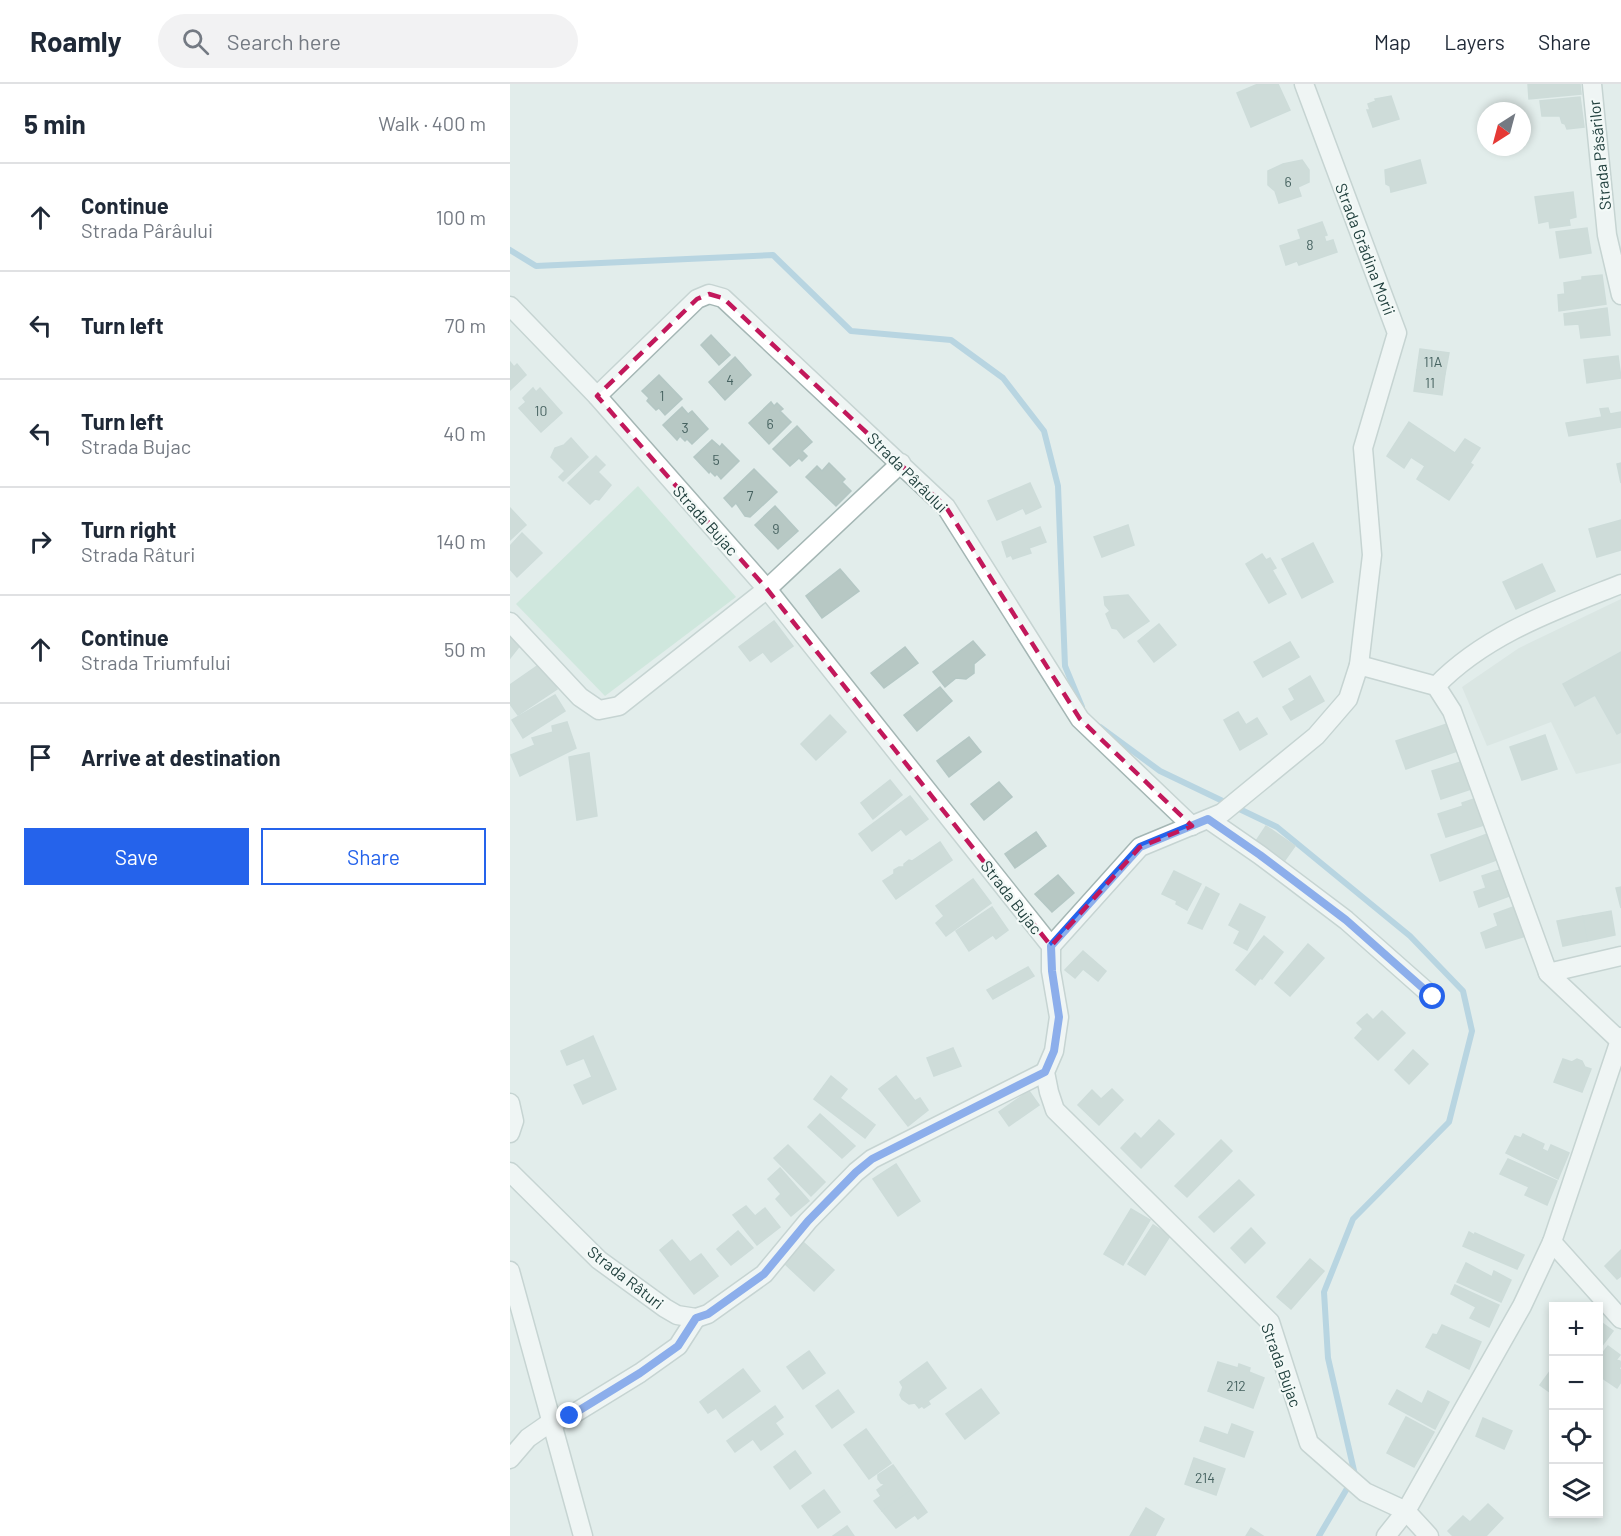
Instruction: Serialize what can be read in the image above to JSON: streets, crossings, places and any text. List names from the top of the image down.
{
  "streets": {
    "street": [
      "Strada Păsărilor",
      "Strada Grădina Morii",
      "Strada Pârâului",
      "Strada Bujac",
      "Strada Râturi"
    ]
  },
  "crossings": [
    ["Strada Grădina Morii", "Strada Pârâului"],
    ["Strada Grădina Morii", "Strada Bujac"],
    ["Strada Pârâului", "Strada Bujac"]
  ],
  "house_numbers": [
    "6",
    "8",
    "11A",
    "4",
    "11",
    "1",
    "10",
    "6",
    "3",
    "5",
    "7",
    "9",
    "212",
    "214"
  ],
  "north": "bottom left",
  "page": {
    "header": "Roamly",
    "search": "Search here",
    "nav": ["Map", "Layers", "Share"],
    "heading": ["5 min", "Walk · 400 m"],
    "list": [
      ["Continue", "Strada Pârâului", "100 m"],
      ["Turn left", "70 m"],
      ["Turn left", "Strada Bujac", "40 m"],
      ["Turn right", "Strada Râturi", "140 m"],
      ["Continue", "Strada Triumfului", "50 m"],
      "Arrive at destination"
    ],
    "buttons": ["Save", "Share"],
    "map_buttons": ["+", "−"]
  }
}
